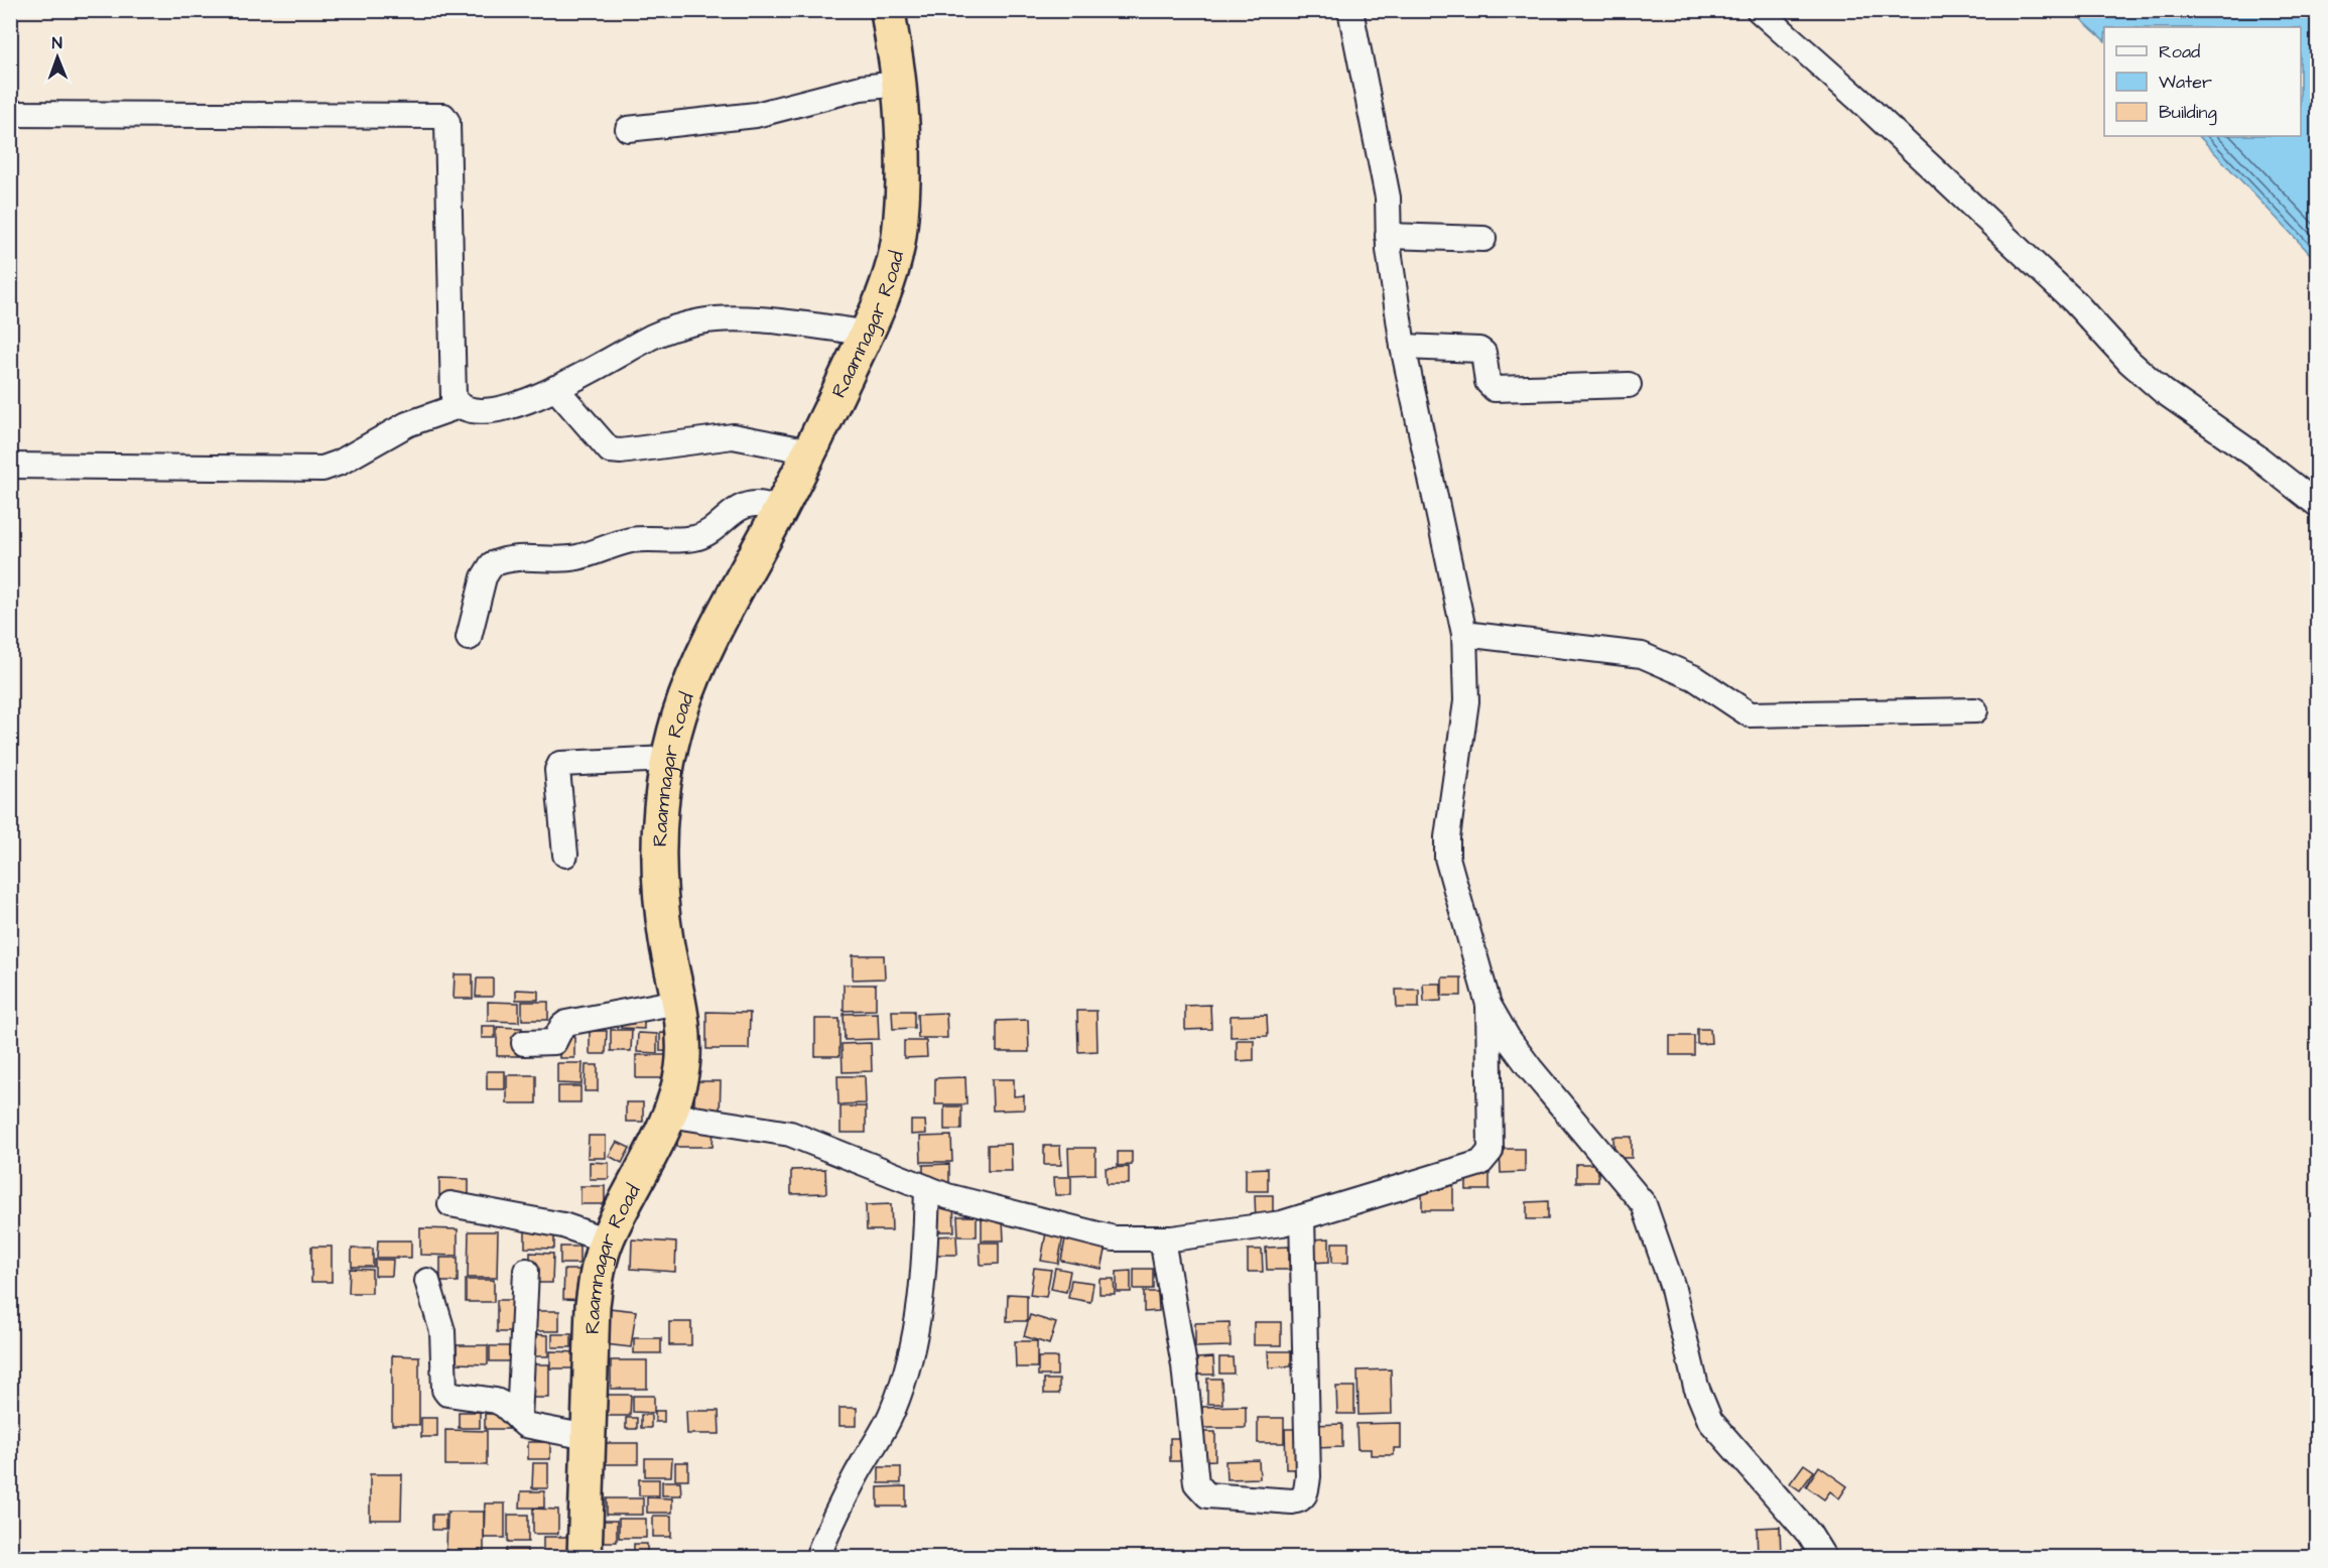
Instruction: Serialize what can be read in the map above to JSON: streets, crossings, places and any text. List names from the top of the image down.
{
  "streets": {
    "highway": ["Raamnagar Road"]
  },
  "legend": ["Road", "Water", "Building"],
  "north": "top"
}
